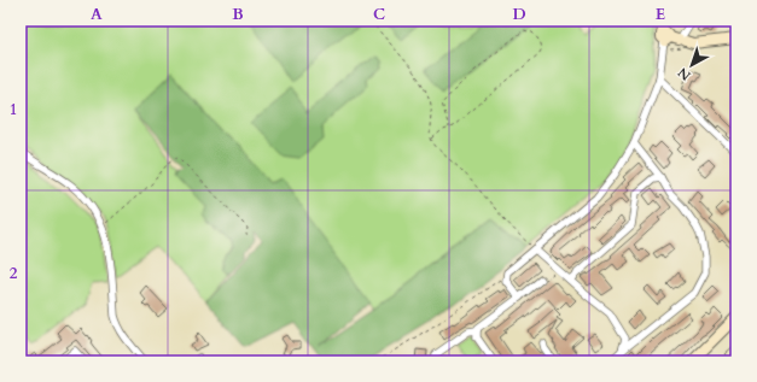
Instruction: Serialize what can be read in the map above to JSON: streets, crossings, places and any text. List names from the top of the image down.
{
  "north": "bottom left",
  "grid": {
    "columns": [
      "A",
      "B",
      "C",
      "D",
      "E"
    ],
    "rows": ["1", "2"]
  }
}
